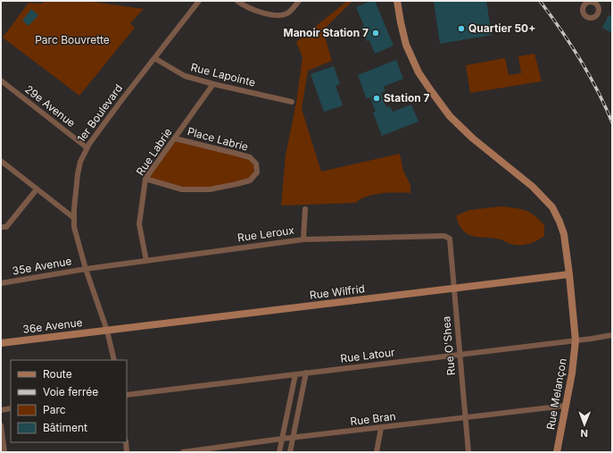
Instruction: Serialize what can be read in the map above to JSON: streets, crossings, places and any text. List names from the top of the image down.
{
  "streets": {
    "street": [
      "Rue Lapointe",
      "29e Avenue",
      "1er Boulevard",
      "Place Labrie",
      "Rue Labrie",
      "Rue Leroux",
      "35e Avenue",
      "Rue Wilfrid",
      "36e Avenue",
      "Rue O'Shea",
      "Rue Latour",
      "Rue Melançon",
      "Rue Bran"
    ]
  },
  "crossings": [
    ["Rue Lapointe", "1er Boulevard"],
    ["Rue Lapointe", "Rue Labrie"],
    ["29e Avenue", "1er Boulevard"],
    ["1er Boulevard", "Rue Leroux"],
    ["1er Boulevard", "35e Avenue"],
    ["1er Boulevard", "Rue Wilfrid"],
    ["1er Boulevard", "36e Avenue"],
    ["Place Labrie", "Rue Labrie"],
    ["Rue Labrie", "Rue Leroux"],
    ["Rue Leroux", "35e Avenue"],
    ["Rue Leroux", "Rue O'Shea"],
    ["Rue Wilfrid", "36e Avenue"],
    ["Rue Wilfrid", "Rue O'Shea"],
    ["Rue Wilfrid", "Rue Melançon"],
    ["Rue O'Shea", "Rue Latour"],
    ["Rue O'Shea", "Rue Bran"],
    ["Rue Latour", "Rue Melançon"],
    ["Rue Melançon", "Rue Bran"]
  ],
  "parks": ["Parc Bouvrette"],
  "places": ["Quartier 50+", "Manoir Station 7", "Station 7"],
  "legend": [
    "Route",
    "Voie ferrée",
    "Parc",
    "Bâtiment"
  ],
  "north": "bottom"
}
